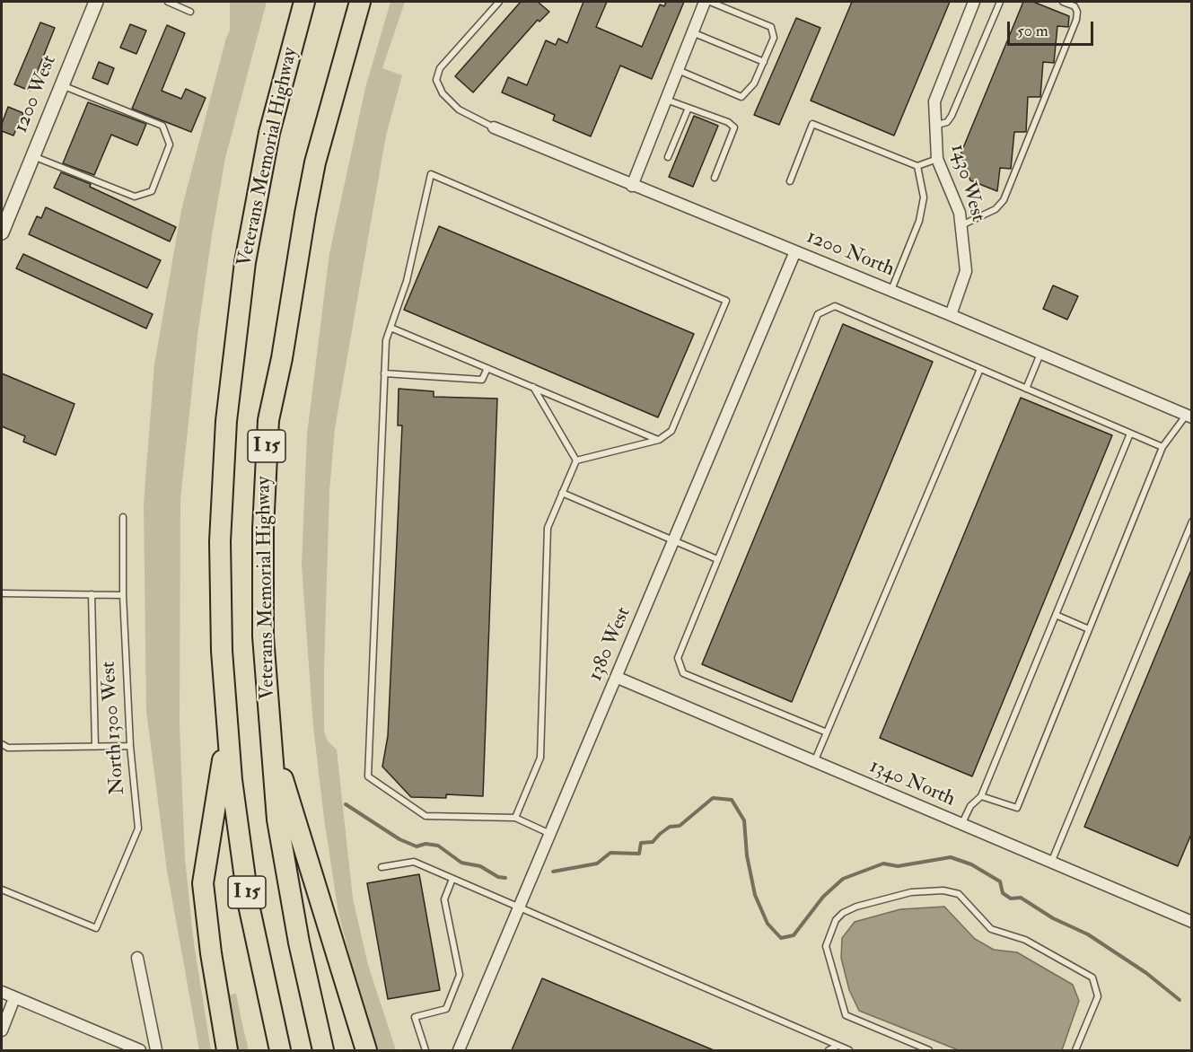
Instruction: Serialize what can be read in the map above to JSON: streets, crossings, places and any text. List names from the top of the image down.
{
  "streets": {
    "highway": ["Veterans Memorial Highway", "I 15"],
    "street": [
      "1200 West",
      "1430 West",
      "1200 North",
      "1380 West",
      "1340 North"
    ],
    "lane": ["North 1300 West"]
  },
  "crossings": [
    ["1430 West", "1200 North"],
    ["1200 North", "1380 West"],
    ["1380 West", "1340 North"]
  ],
  "scale_bar": "50 m"
}
